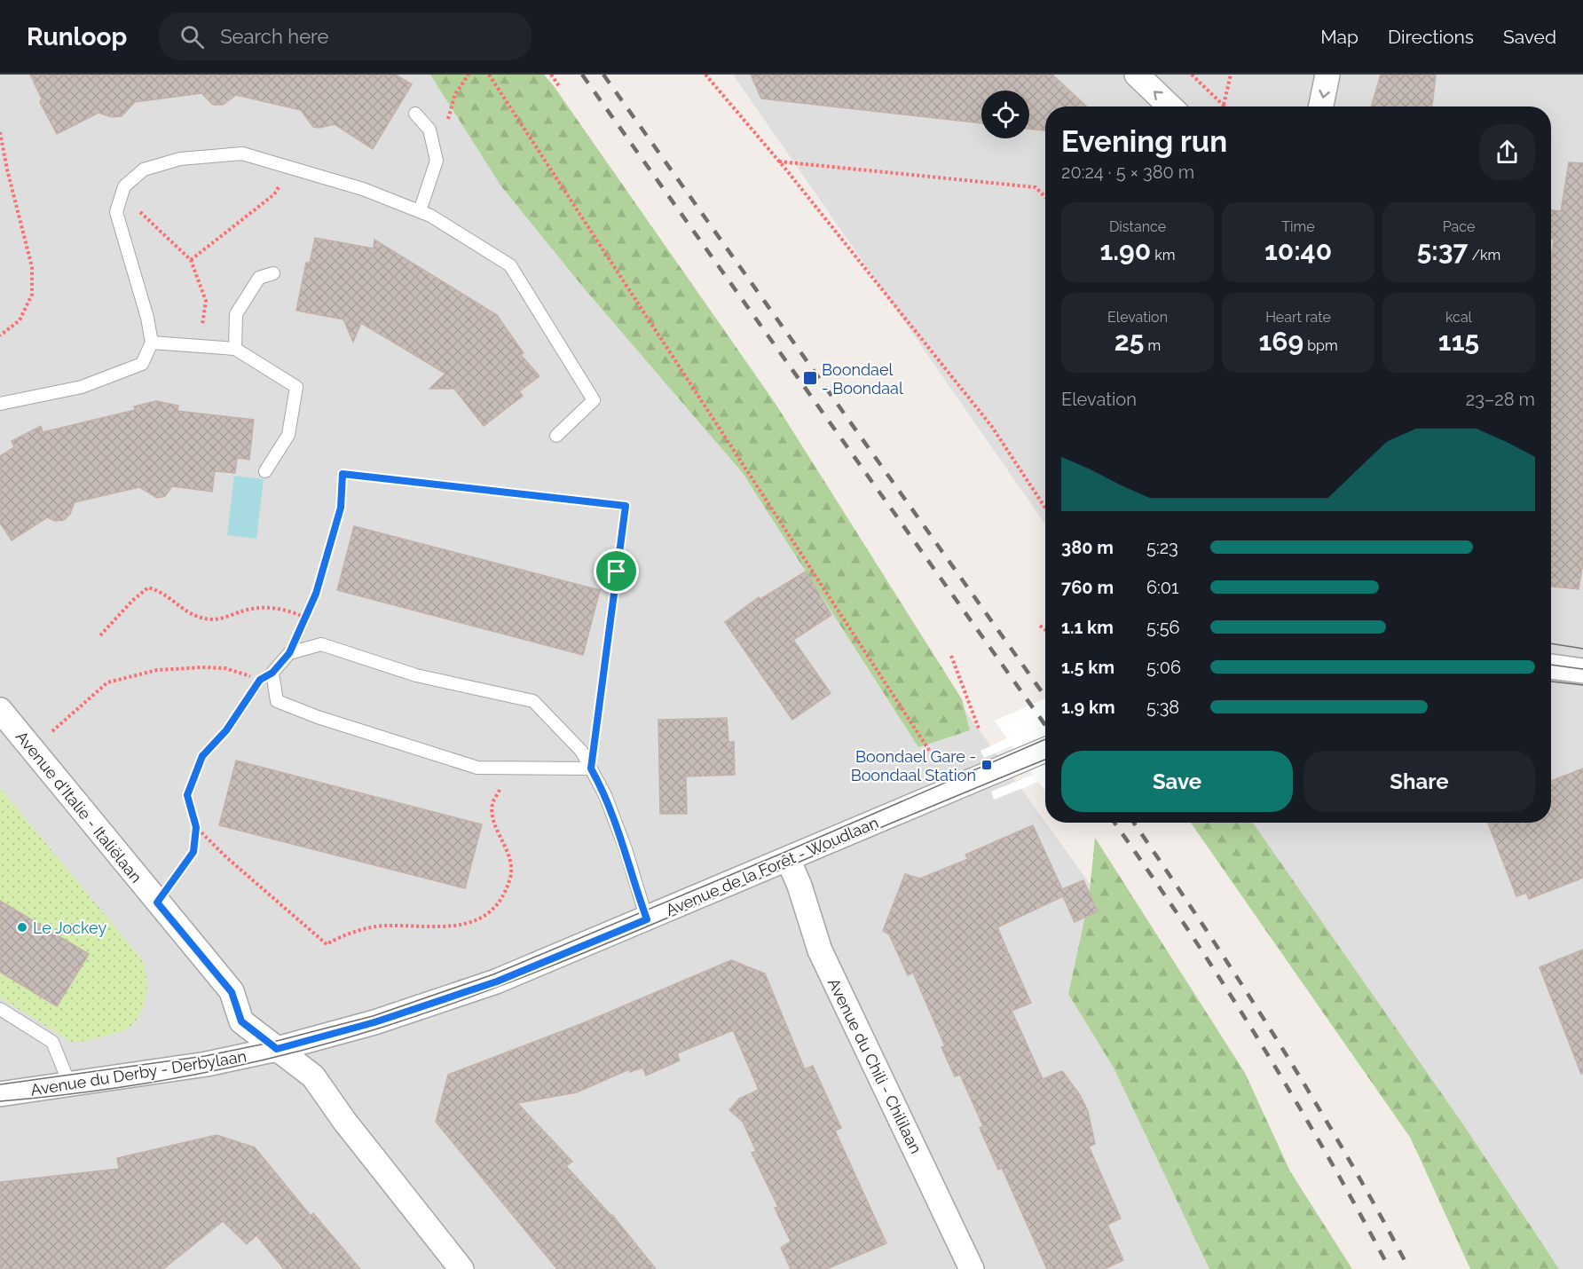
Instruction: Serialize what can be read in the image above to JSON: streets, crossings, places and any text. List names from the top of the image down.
{
  "streets": {
    "street": [
      "Avenue d'Italie - Italiëlaan",
      "Avenue de la Forêt - Woudlaan",
      "Avenue du Chili - Chililaan",
      "Avenue du Derby - Derbylaan"
    ]
  },
  "crossings": [
    ["Avenue d'Italie - Italiëlaan", "Avenue de la Forêt - Woudlaan"],
    ["Avenue d'Italie - Italiëlaan", "Avenue du Derby - Derbylaan"],
    ["Avenue de la Forêt - Woudlaan", "Avenue du Chili - Chililaan"],
    ["Avenue de la Forêt - Woudlaan", "Avenue du Derby - Derbylaan"]
  ],
  "places": {
    "transit": ["Boondael - Boondaal", "Boondael Gare - Boondaal Station"],
    "other": ["Le Jockey"]
  },
  "page": {
    "header": "Runloop",
    "search": "Search here",
    "nav": ["Map", "Directions", "Saved"],
    "heading": ["Evening run", "20:24 · 5 × 380 m"],
    "stats": [
      ["Distance", "1.90 km"],
      ["Time", "10:40"],
      ["Pace", "5:37 /km"],
      ["Elevation", "25 m"],
      ["Heart rate", "169 bpm"],
      ["kcal", "115"]
    ],
    "chart": ["Elevation", "23–28 m"],
    "list": [
      {
        "name": "380 m",
        "note": "5:23"
      },
      {
        "name": "760 m",
        "note": "6:01"
      },
      {
        "name": "1.1 km",
        "note": "5:56"
      },
      {
        "name": "1.5 km",
        "note": "5:06"
      },
      {
        "name": "1.9 km",
        "note": "5:38"
      }
    ],
    "buttons": ["Save", "Share"]
  }
}
